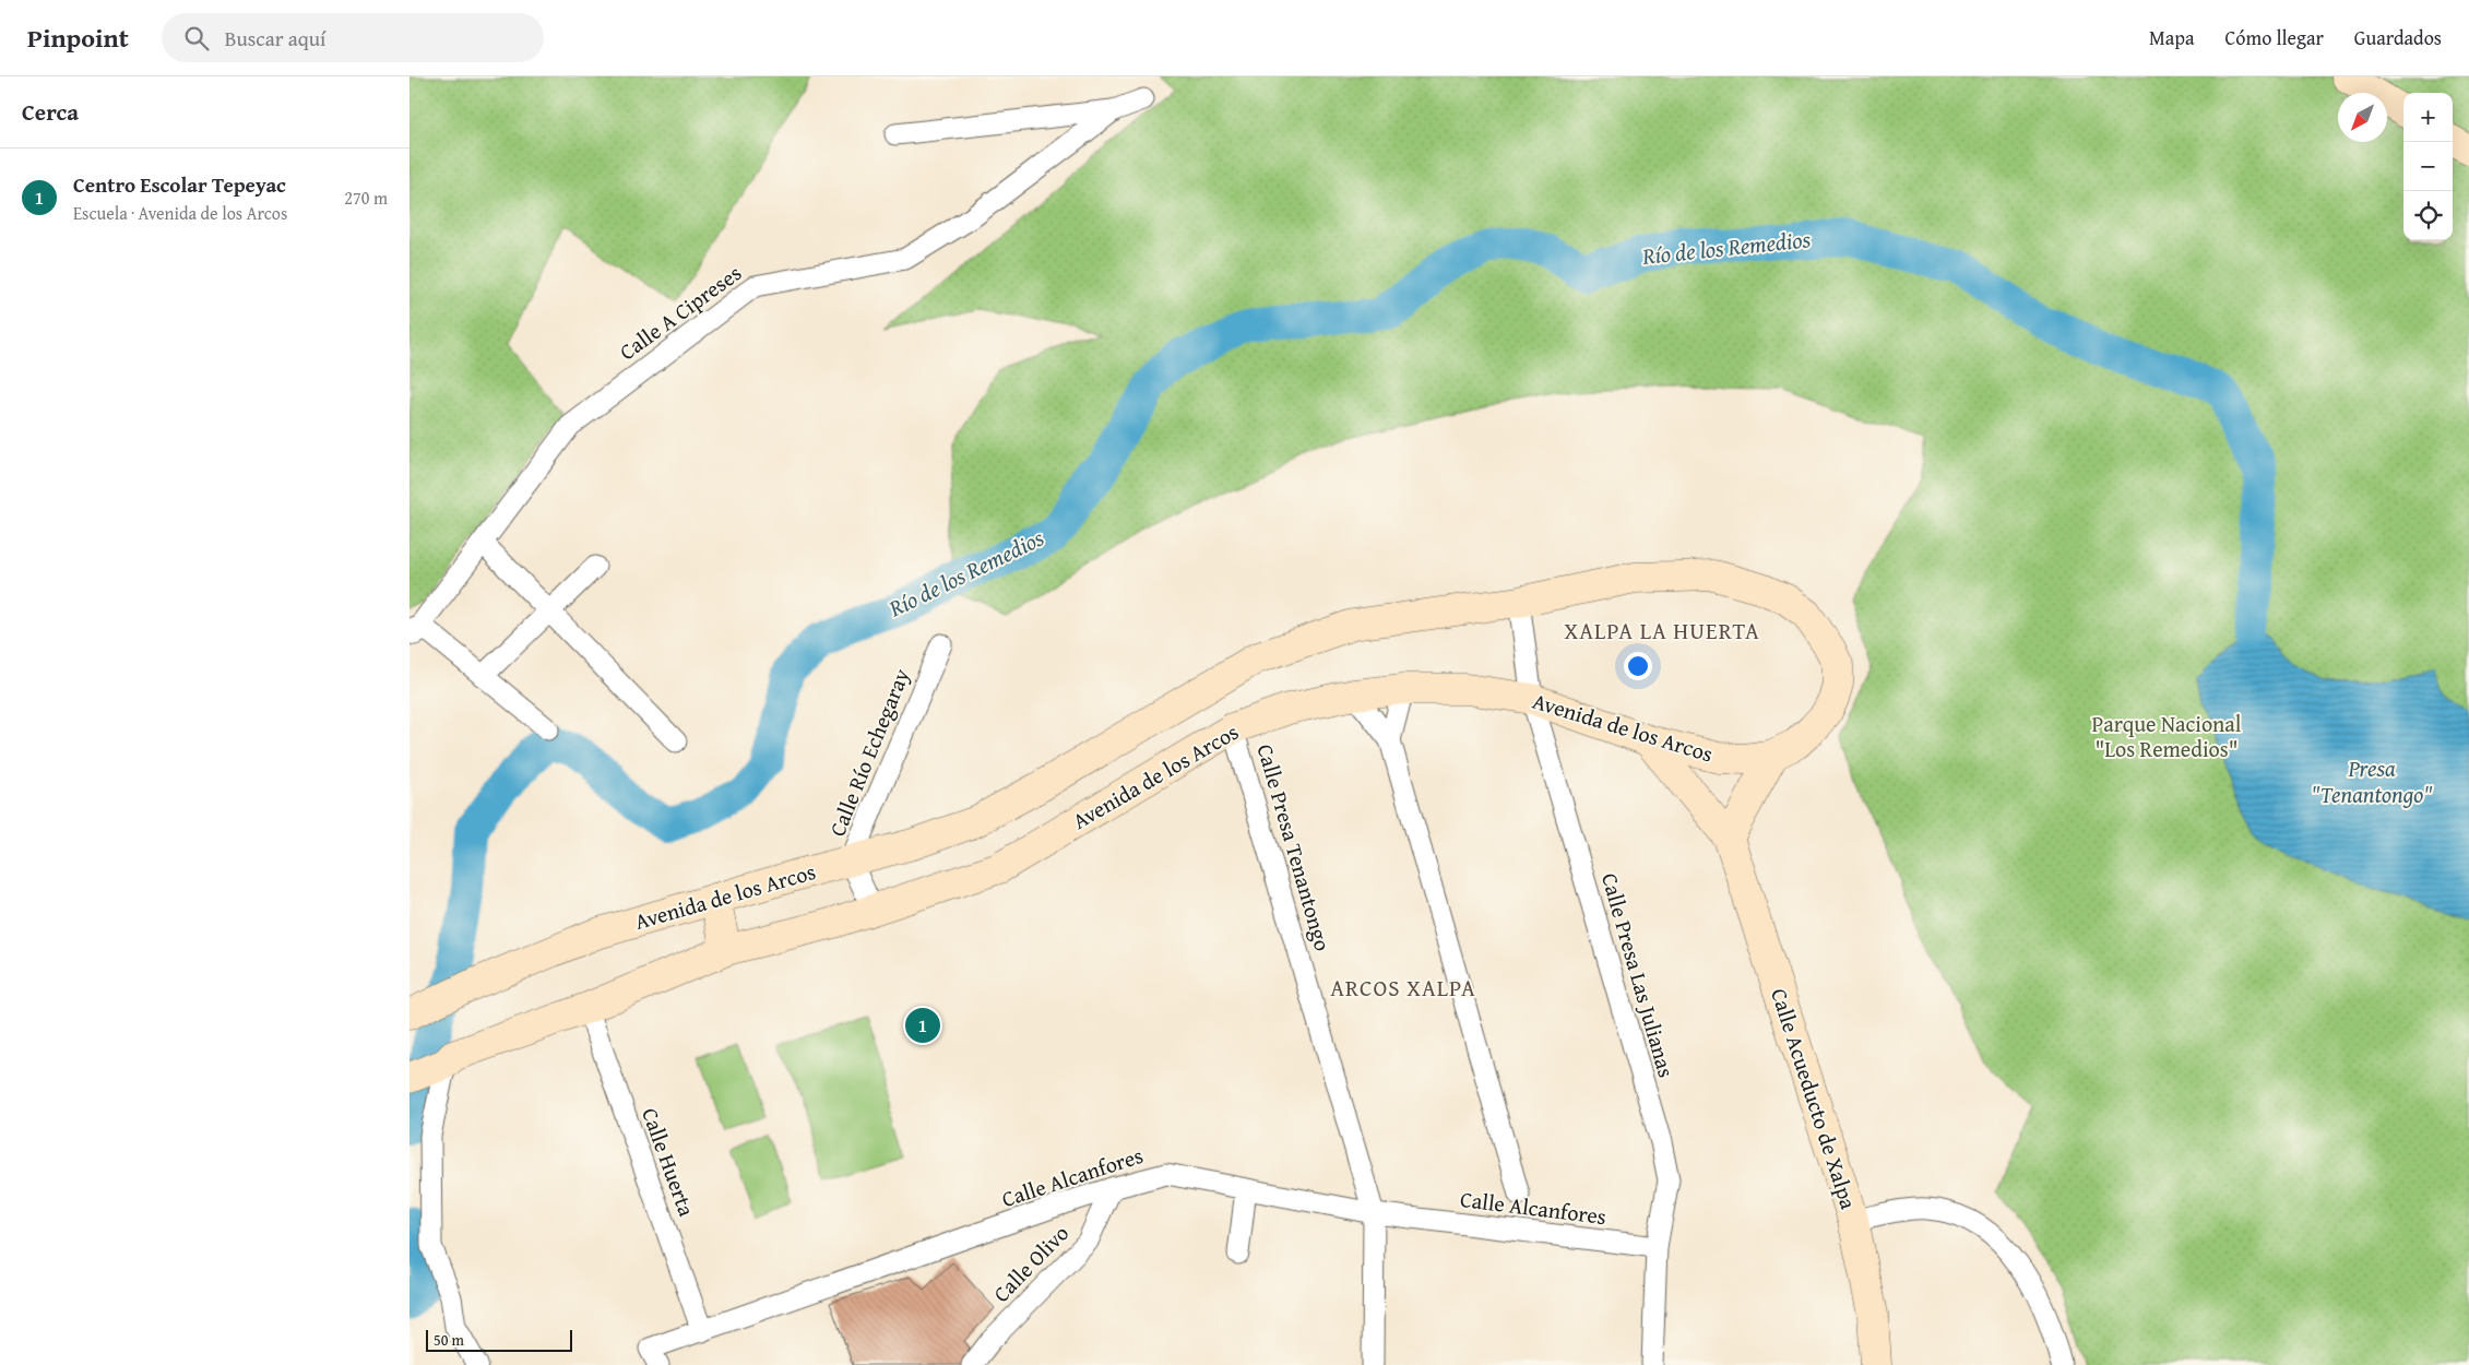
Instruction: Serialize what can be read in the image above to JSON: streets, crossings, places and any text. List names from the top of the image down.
{
  "streets": {
    "main road": ["Avenida de los Arcos", "Calle Acueducto de Xalpa"],
    "street": [
      "Calle A Cipreses",
      "Calle Río Echegaray",
      "Calle Presa Tenantongo",
      "Calle Presa Las Julianas",
      "Calle Huerta",
      "Calle Alcanfores",
      "Calle Olivo"
    ]
  },
  "crossings": [
    ["Avenida de los Arcos", "Calle Río Echegaray"],
    ["Avenida de los Arcos", "Calle Presa Tenantongo"],
    ["Avenida de los Arcos", "Calle Presa Las Julianas"],
    ["Avenida de los Arcos", "Calle Acueducto de Xalpa"],
    ["Avenida de los Arcos", "Calle Huerta"],
    ["Calle Presa Tenantongo", "Calle Alcanfores"],
    ["Calle Presa Las Julianas", "Calle Alcanfores"],
    ["Calle Huerta", "Calle Alcanfores"],
    ["Calle Alcanfores", "Calle Olivo"]
  ],
  "districts": ["XALPA LA HUERTA", "ARCOS XALPA"],
  "water": ["Río de los Remedios", "Presa \"Tenantongo\""],
  "parks": ["Parque Nacional \"Los Remedios\""],
  "scale_bar": "50 m",
  "north": "bottom left",
  "page": {
    "header": "Pinpoint",
    "search": "Buscar aquí",
    "nav": ["Mapa", "Cómo llegar", "Guardados"],
    "heading": "Cerca",
    "map_buttons": ["+", "−"],
    "list": [
      {
        "mark": "1",
        "name": "Centro Escolar Tepeyac",
        "note": "Escuela · Avenida de los Arcos",
        "value": "270 m"
      }
    ],
    "pins": "1",
    "scale": "50 m"
  }
}
